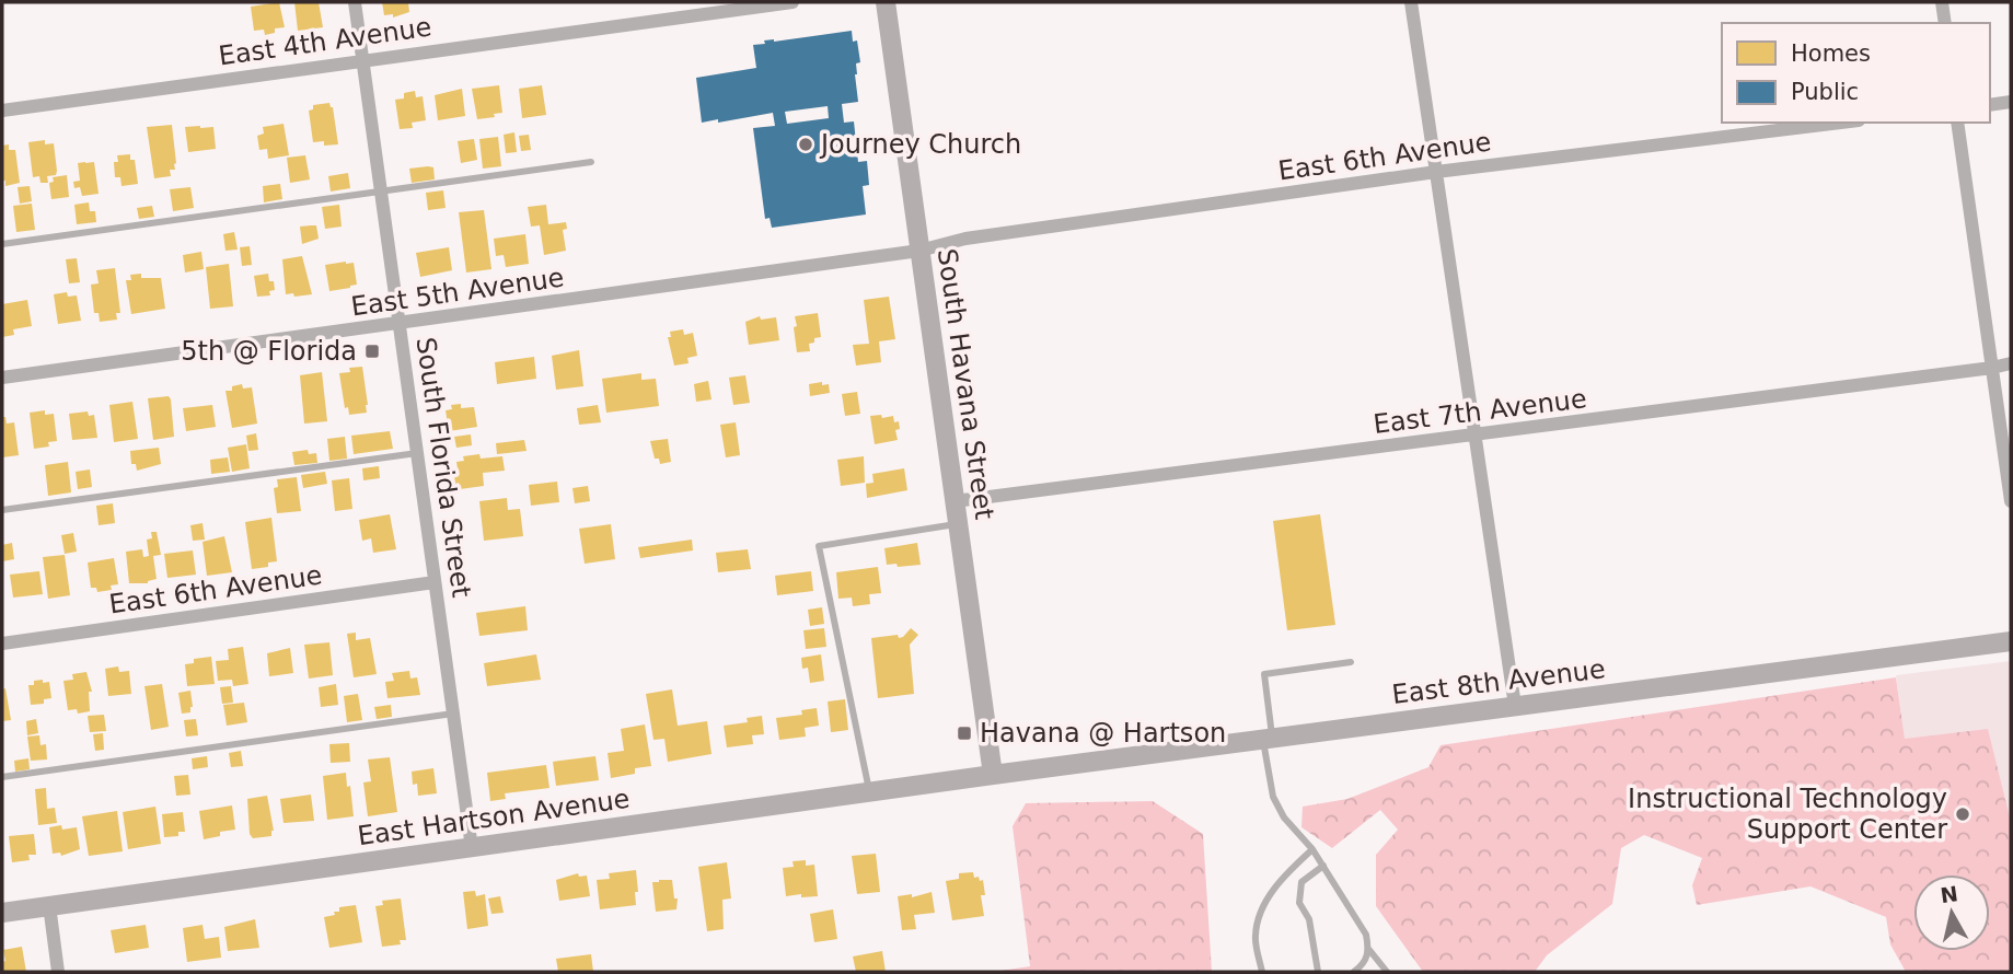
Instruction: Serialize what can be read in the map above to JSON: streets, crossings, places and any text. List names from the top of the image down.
{
  "streets": {
    "street": [
      "East 4th Avenue",
      "East 6th Avenue",
      "East 5th Avenue",
      "South Havana Street",
      "East 7th Avenue",
      "South Florida Street",
      "East 8th Avenue",
      "East Hartson Avenue"
    ]
  },
  "crossings": [
    ["East 4th Avenue", "South Florida Street"],
    ["East 6th Avenue", "East 5th Avenue"],
    ["East 6th Avenue", "South Havana Street"],
    ["East 6th Avenue", "South Florida Street"],
    ["East 5th Avenue", "South Havana Street"],
    ["East 5th Avenue", "South Florida Street"],
    ["South Havana Street", "East 7th Avenue"],
    ["South Havana Street", "East 8th Avenue"],
    ["South Havana Street", "East Hartson Avenue"],
    ["South Florida Street", "East Hartson Avenue"],
    ["East 8th Avenue", "East Hartson Avenue"]
  ],
  "places": {
    "other": ["Journey Church", "Instructional Technology Support Center"],
    "transit": ["5th @ Florida", "Havana @ Hartson"]
  },
  "legend": ["Homes", "Public"],
  "north": "top"
}
